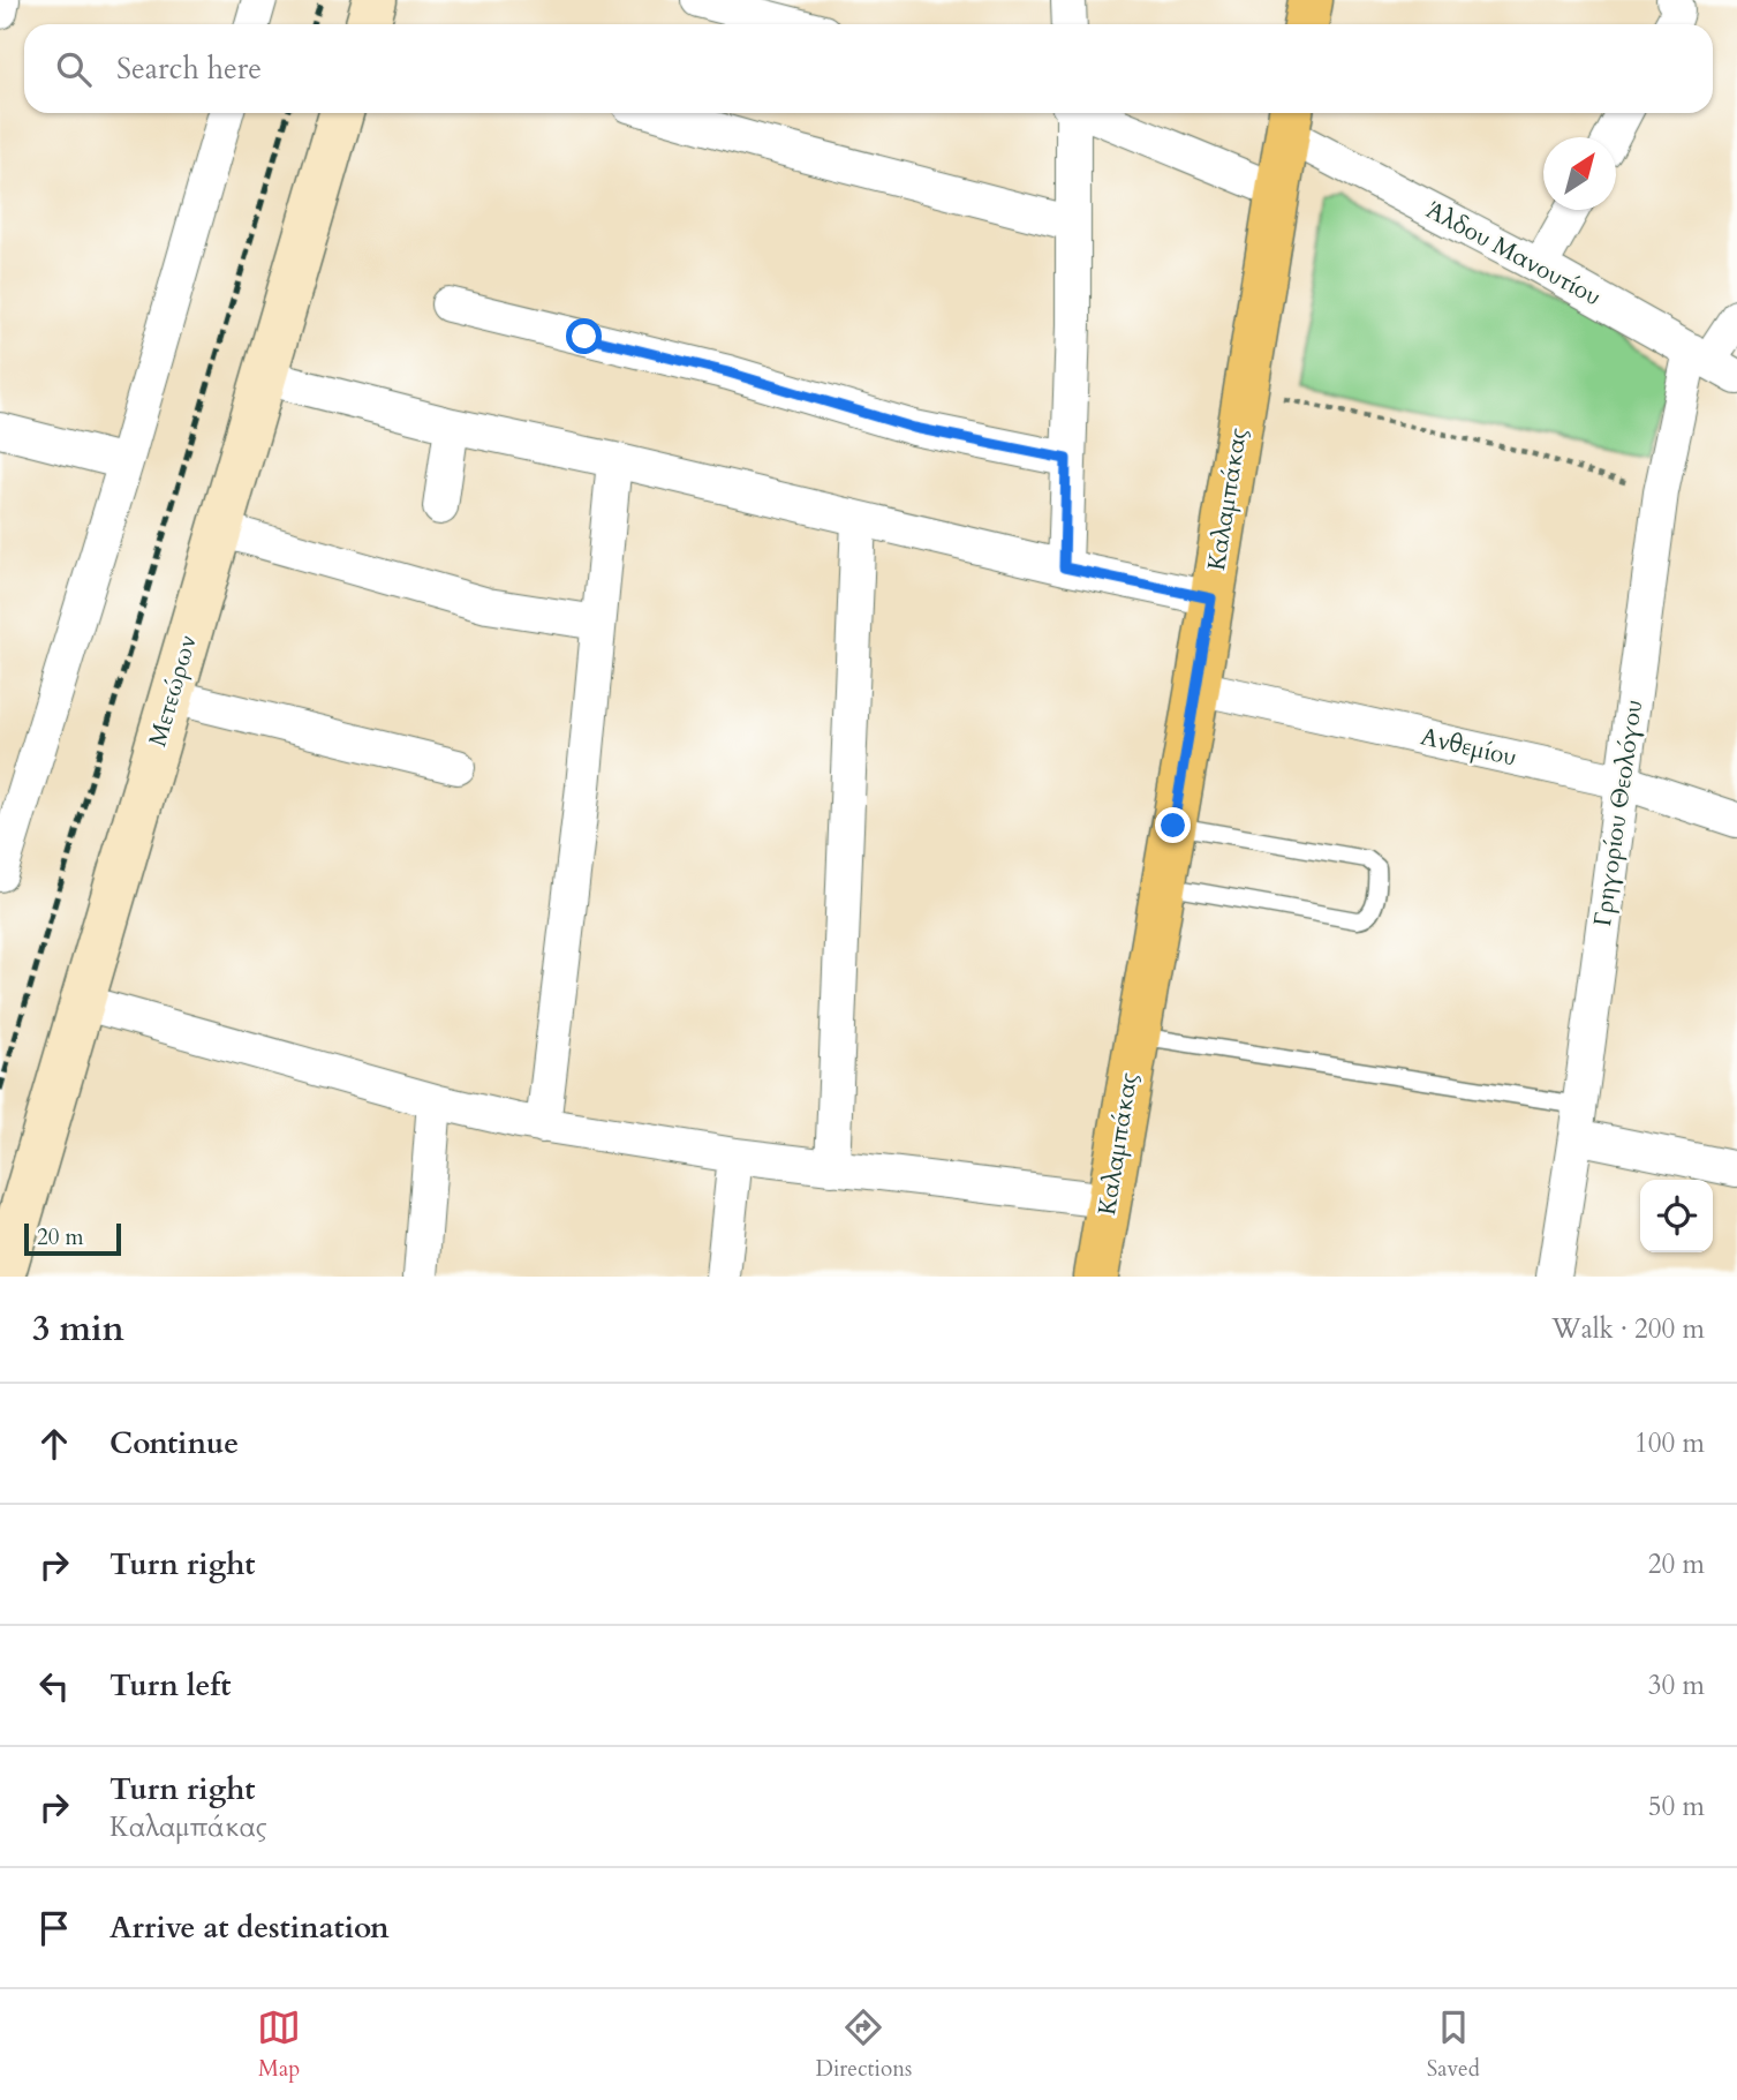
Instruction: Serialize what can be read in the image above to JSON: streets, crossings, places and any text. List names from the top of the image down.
{
  "streets": {
    "main road": ["Καλαμπάκας"],
    "street": [
      "Άλδου Μανουτίου",
      "Μετεώρων",
      "Ανθεμίου",
      "Γρηγορίου Θεολόγου"
    ]
  },
  "crossings": [
    ["Άλδου Μανουτίου", "Καλαμπάκας"],
    ["Άλδου Μανουτίου", "Γρηγορίου Θεολόγου"],
    ["Καλαμπάκας", "Ανθεμίου"],
    ["Ανθεμίου", "Γρηγορίου Θεολόγου"]
  ],
  "scale_bar": "20 m",
  "north": "top right",
  "page": {
    "search": "Search here",
    "scale": "20 m",
    "heading": ["3 min", "Walk · 200 m"],
    "list": [
      ["Continue", "100 m"],
      ["Turn right", "20 m"],
      ["Turn left", "30 m"],
      ["Turn right", "Καλαμπάκας", "50 m"],
      "Arrive at destination"
    ],
    "nav": ["Map", "Directions", "Saved"]
  }
}
